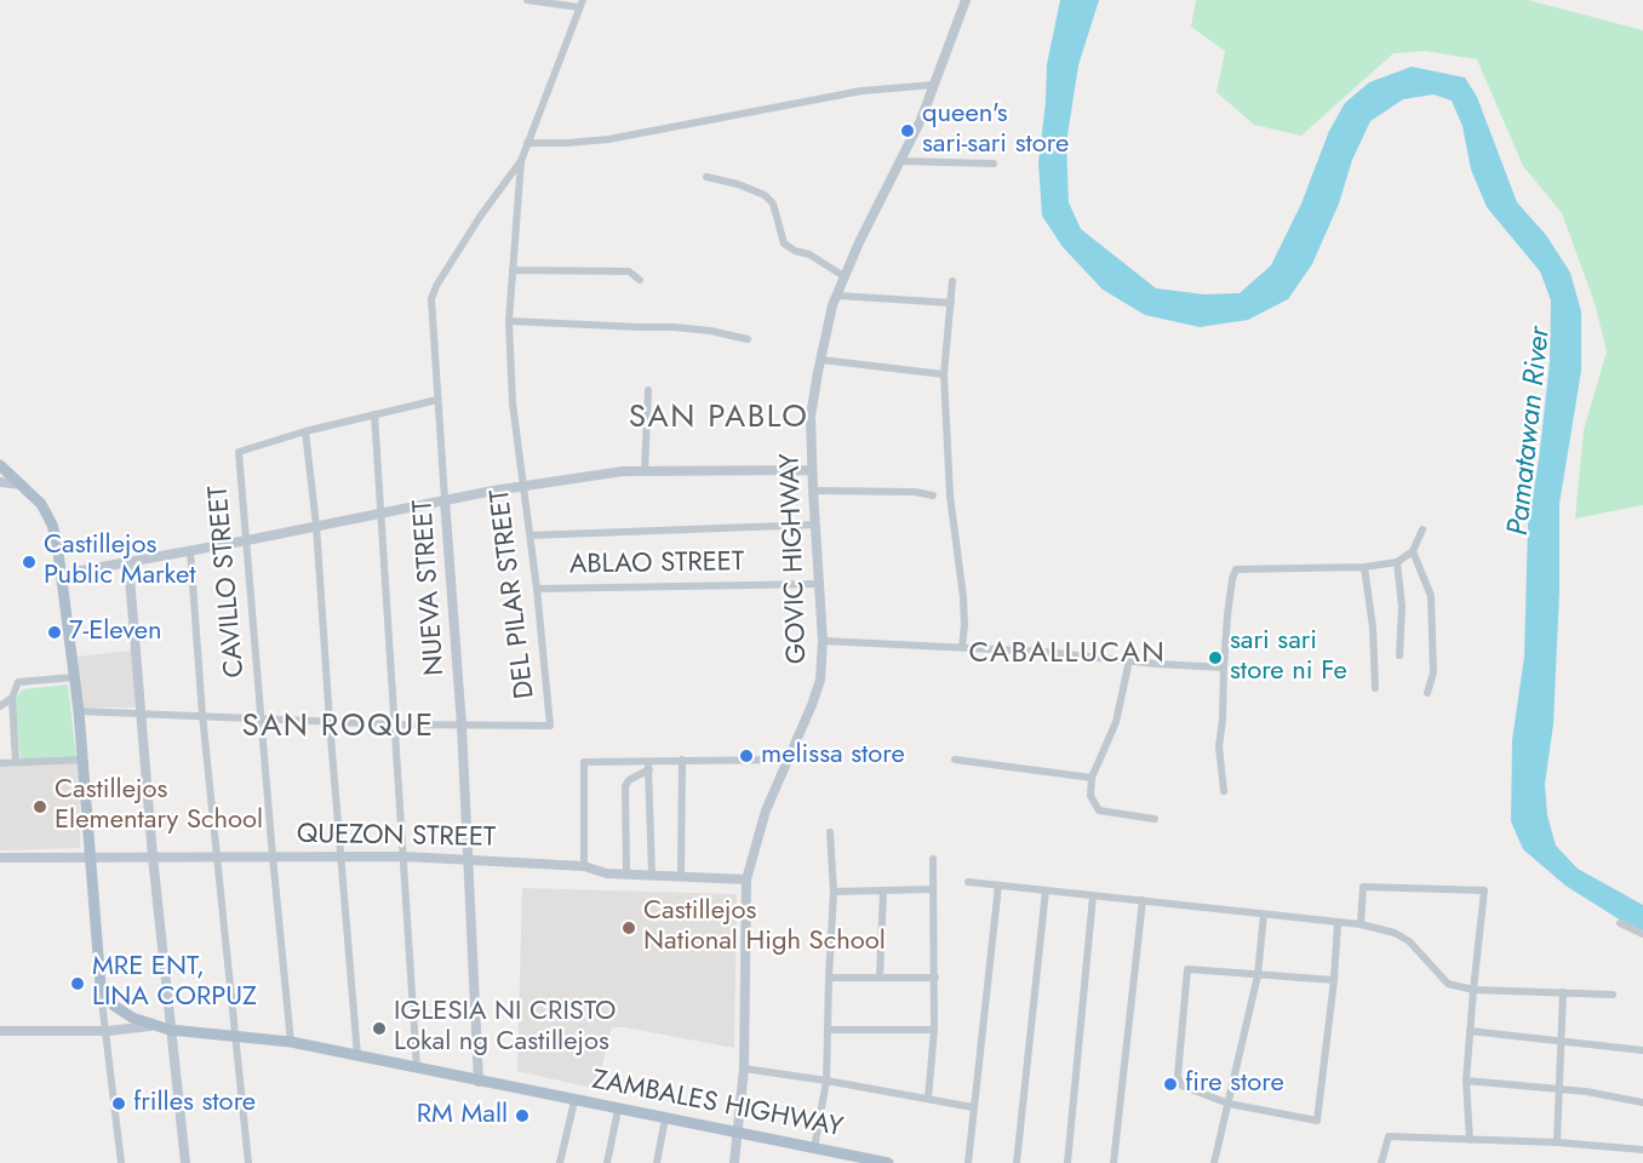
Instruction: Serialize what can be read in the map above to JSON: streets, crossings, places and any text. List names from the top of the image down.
{
  "streets": {
    "main road": ["ZAMBALES HIGHWAY"],
    "street": [
      "GOVIC HIGHWAY",
      "ABLAO STREET",
      "CAVILLO STREET",
      "NUEVA STREET",
      "DEL PILAR STREET",
      "QUEZON STREET"
    ]
  },
  "crossings": [
    ["GOVIC HIGHWAY", "ABLAO STREET"],
    ["GOVIC HIGHWAY", "QUEZON STREET"],
    ["GOVIC HIGHWAY", "ZAMBALES HIGHWAY"],
    ["ABLAO STREET", "DEL PILAR STREET"],
    ["CAVILLO STREET", "NUEVA STREET"],
    ["CAVILLO STREET", "DEL PILAR STREET"],
    ["CAVILLO STREET", "QUEZON STREET"],
    ["CAVILLO STREET", "ZAMBALES HIGHWAY"],
    ["NUEVA STREET", "DEL PILAR STREET"],
    ["NUEVA STREET", "QUEZON STREET"],
    ["NUEVA STREET", "ZAMBALES HIGHWAY"]
  ],
  "districts": ["SAN PABLO", "CABALLUCAN", "SAN ROQUE"],
  "water": ["Pamatawan River"],
  "places": [
    "queen's sari-sari store",
    "Castillejos Public Market",
    "7-Eleven",
    "sari sari store ni Fe",
    "melissa store",
    "Castillejos Elementary School",
    "Castillejos National High School",
    "MRE ENT, LINA CORPUZ",
    "IGLESIA NI CRISTO Lokal ng Castillejos",
    "fire store",
    "frilles store",
    "RM Mall"
  ]
}
